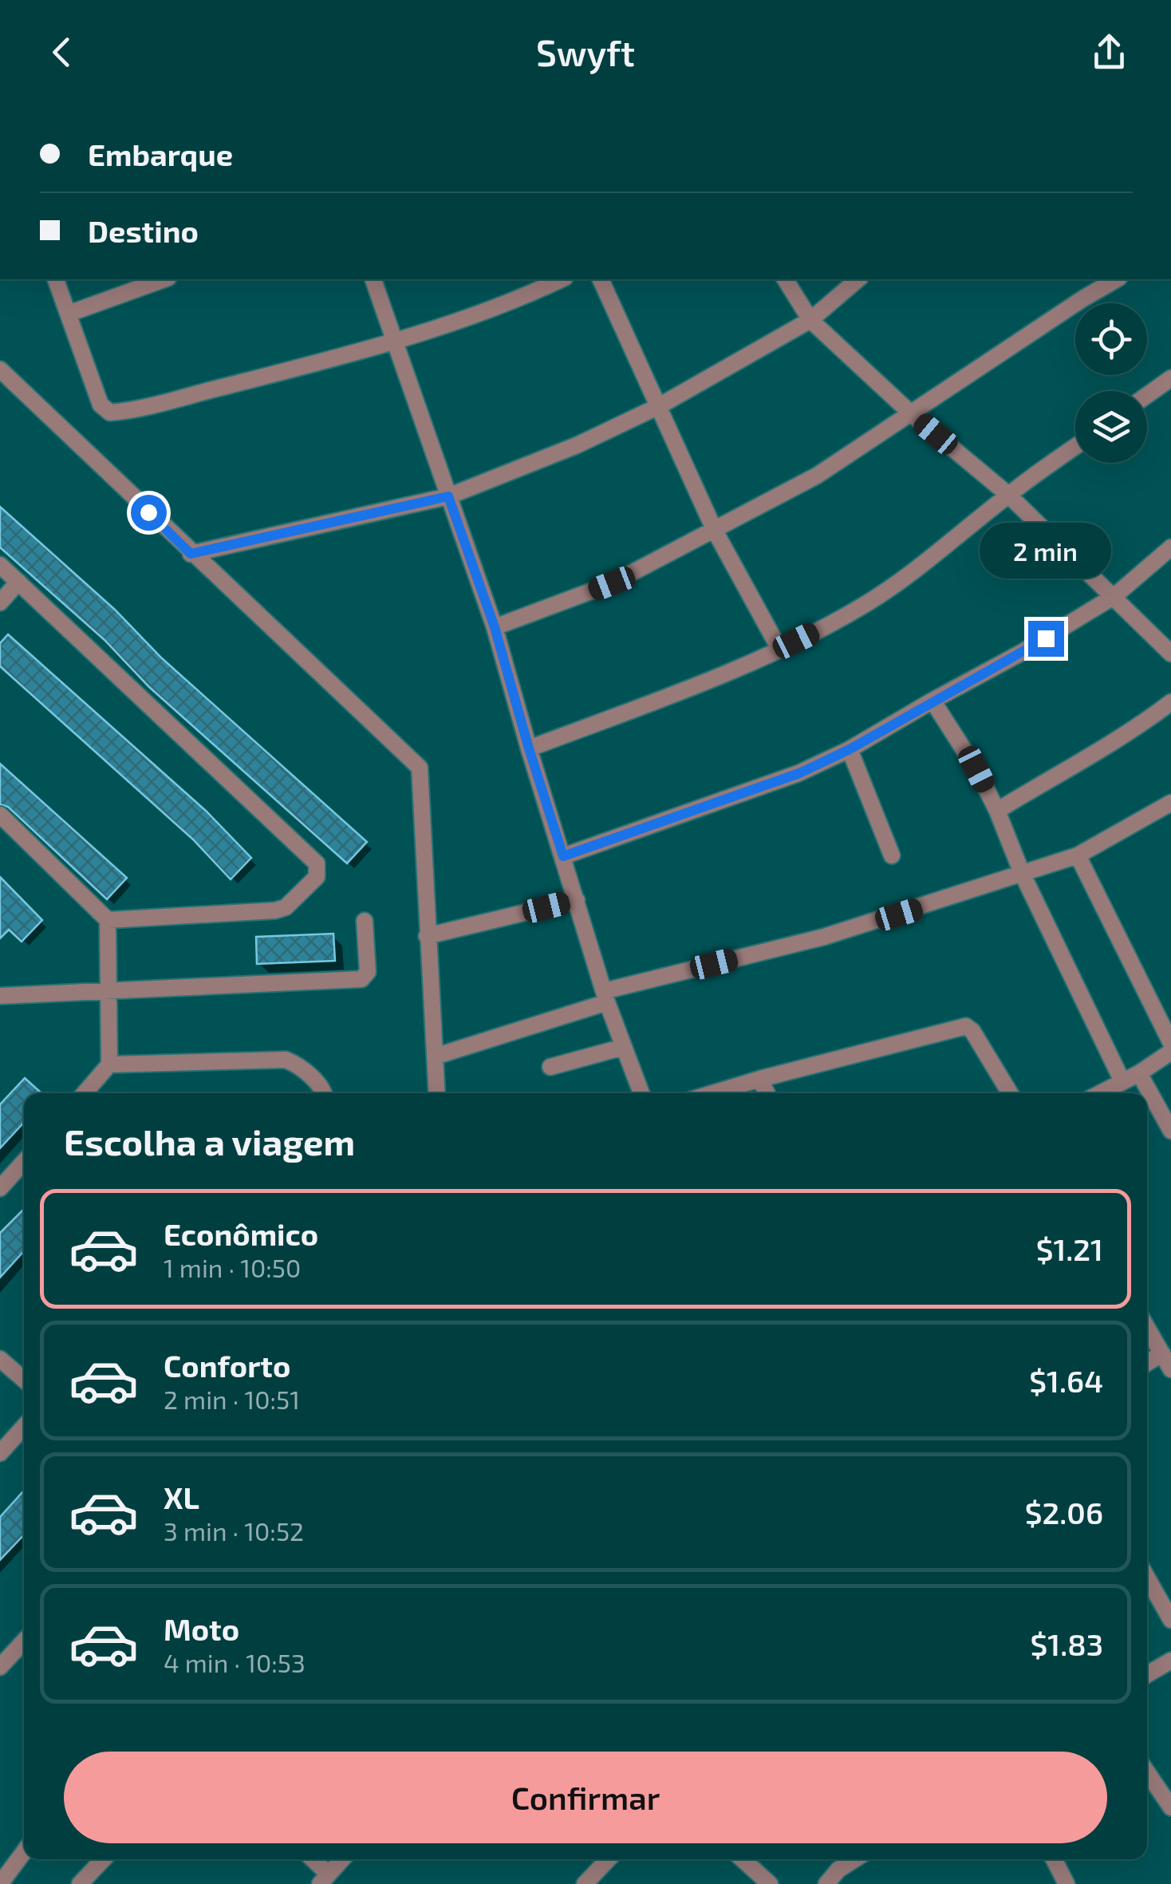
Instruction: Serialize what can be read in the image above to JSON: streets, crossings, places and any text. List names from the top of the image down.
{
  "page": {
    "header": "Swyft",
    "banner": ["Embarque", "Destino"],
    "bubble": "2 min",
    "heading": "Escolha a viagem",
    "list": [
      {
        "name": "Econômico",
        "note": "1 min · 10:50",
        "value": "$1.21"
      },
      {
        "name": "Conforto",
        "note": "2 min · 10:51",
        "value": "$1.64"
      },
      {
        "name": "XL",
        "note": "3 min · 10:52",
        "value": "$2.06"
      },
      {
        "name": "Moto",
        "note": "4 min · 10:53",
        "value": "$1.83"
      }
    ],
    "buttons": "Confirmar"
  }
}
